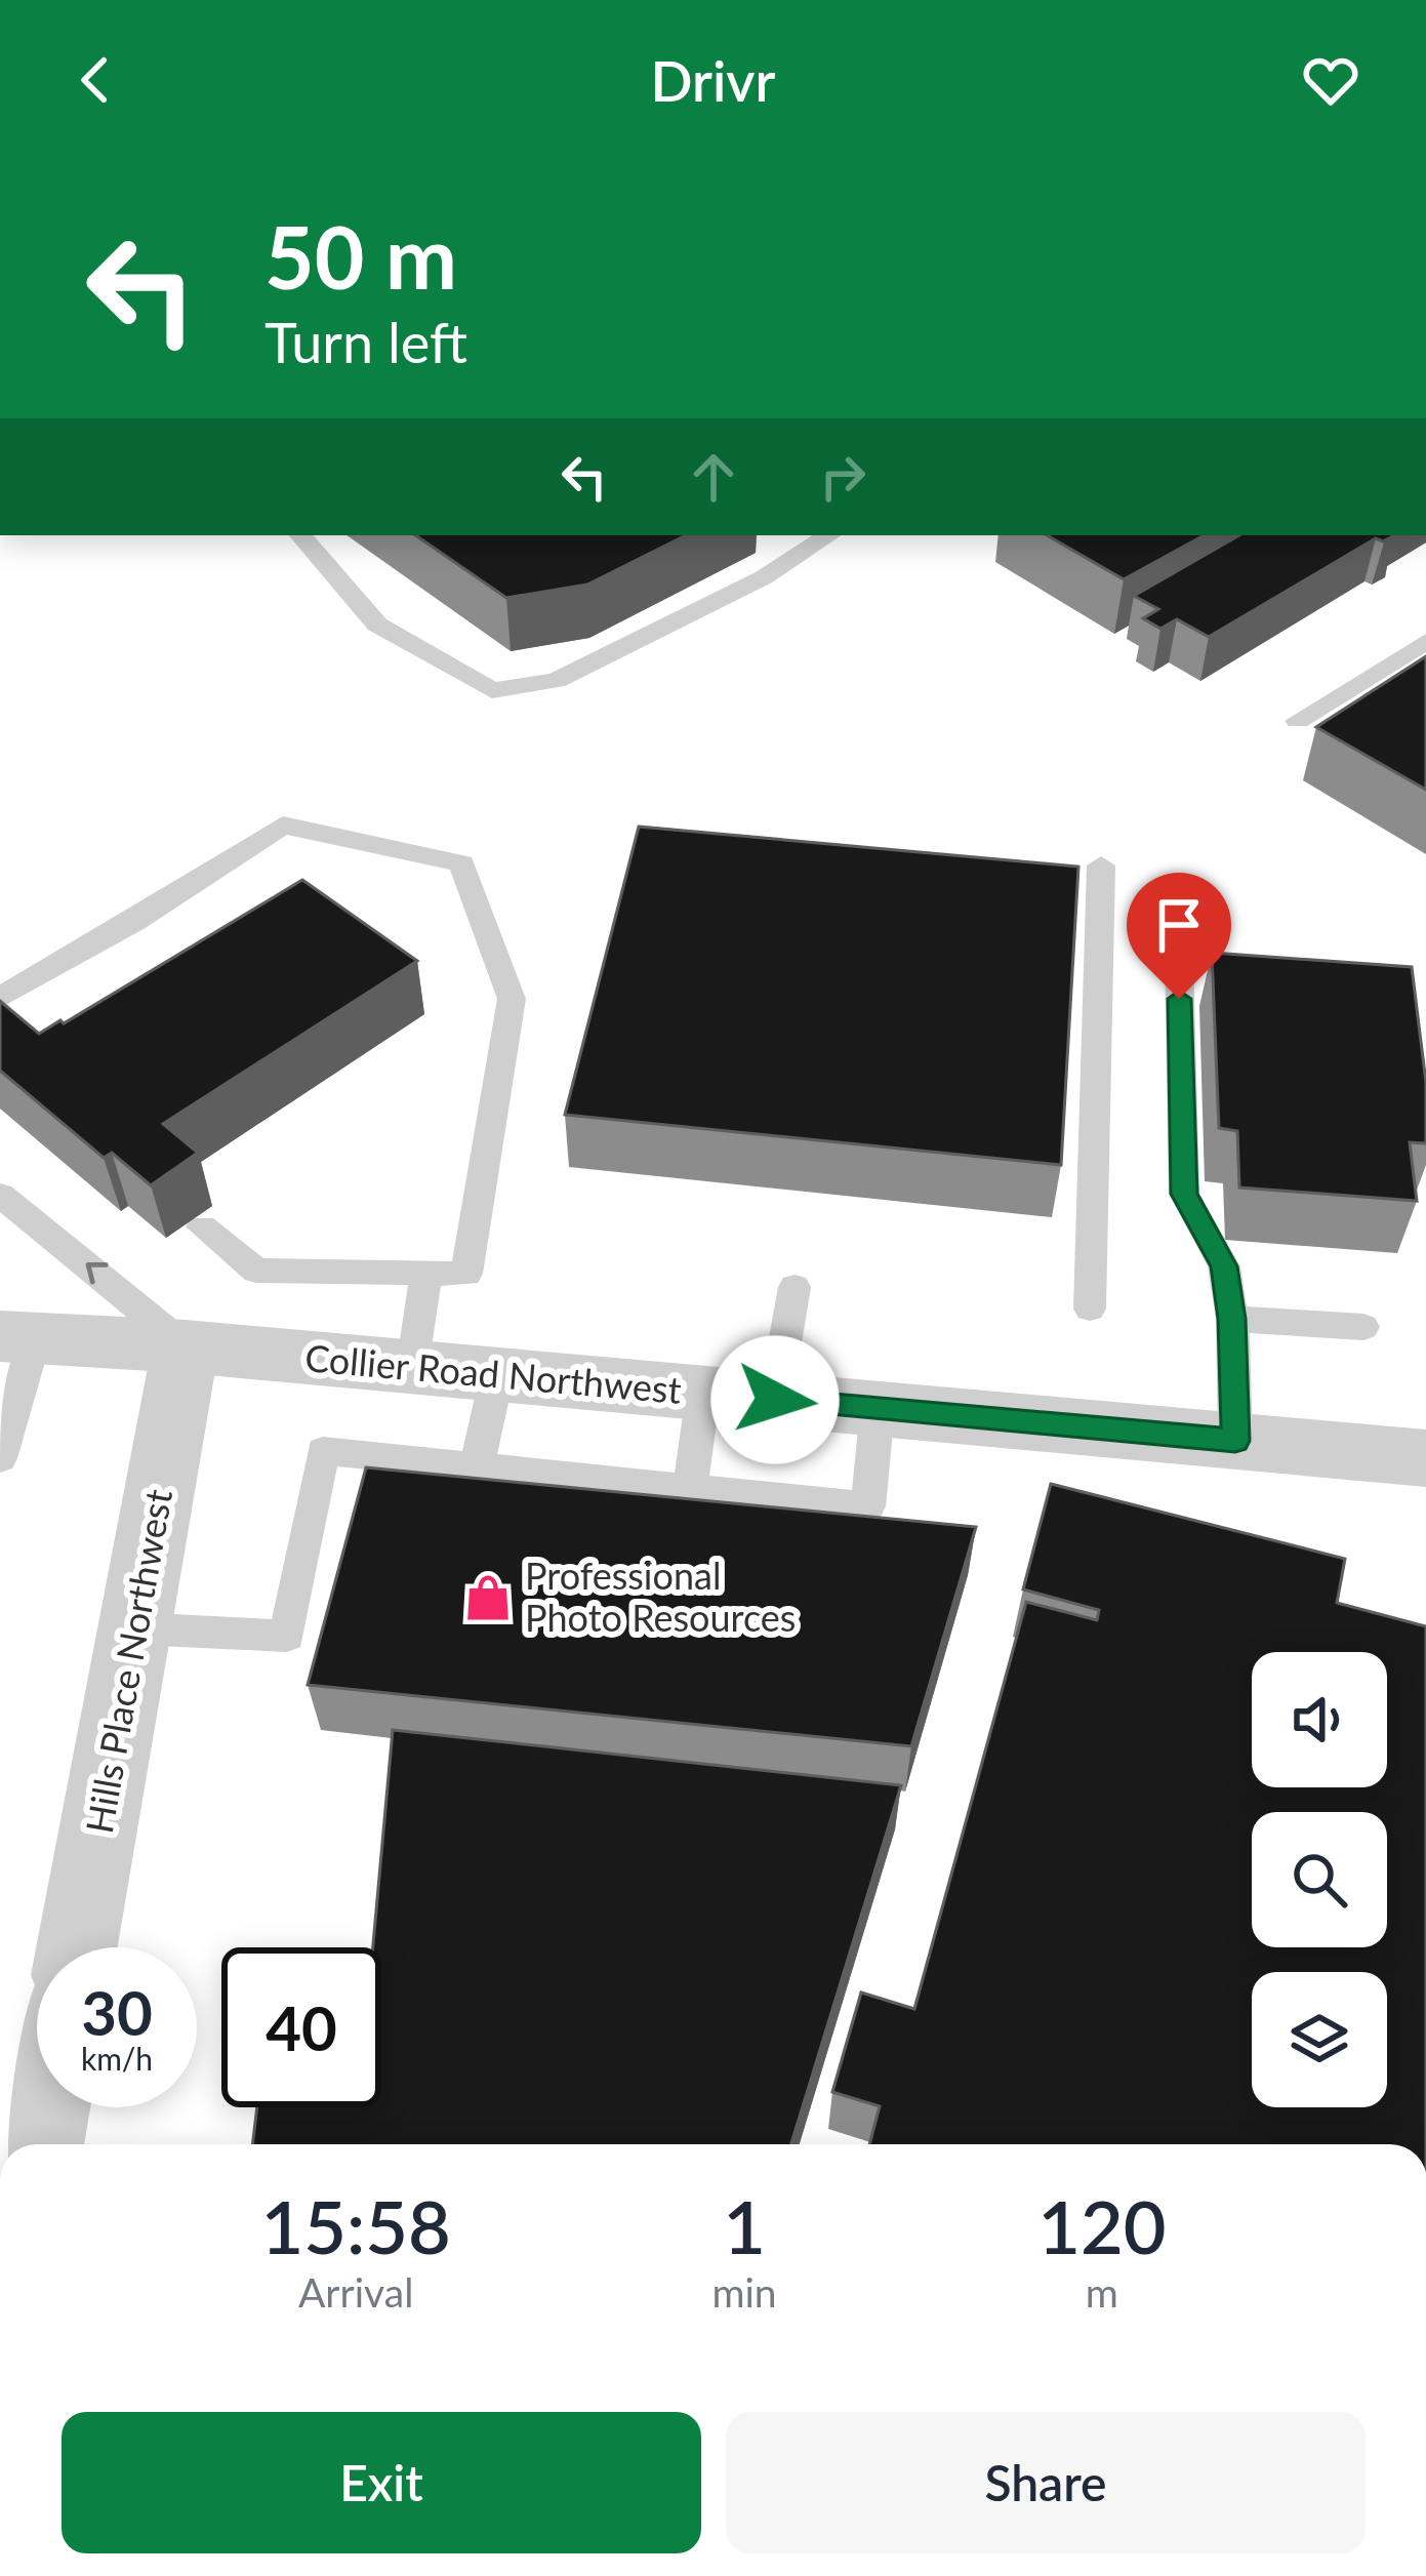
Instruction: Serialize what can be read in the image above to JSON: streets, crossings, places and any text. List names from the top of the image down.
{
  "streets": {
    "street": ["Collier Road Northwest", "Hills Place Northwest"]
  },
  "crossings": [
    ["Collier Road Northwest", "Hills Place Northwest"]
  ],
  "places": {
    "shop": ["Professional Photo Resources"]
  },
  "page": {
    "header": "Drivr",
    "turn": ["50 m", "Turn left"],
    "speed": "30 km/h",
    "limit": "40",
    "eta": [
      "15:58",
      "Arrival",
      "1",
      "min",
      "120",
      "m"
    ],
    "buttons": ["Exit", "Share"]
  }
}
